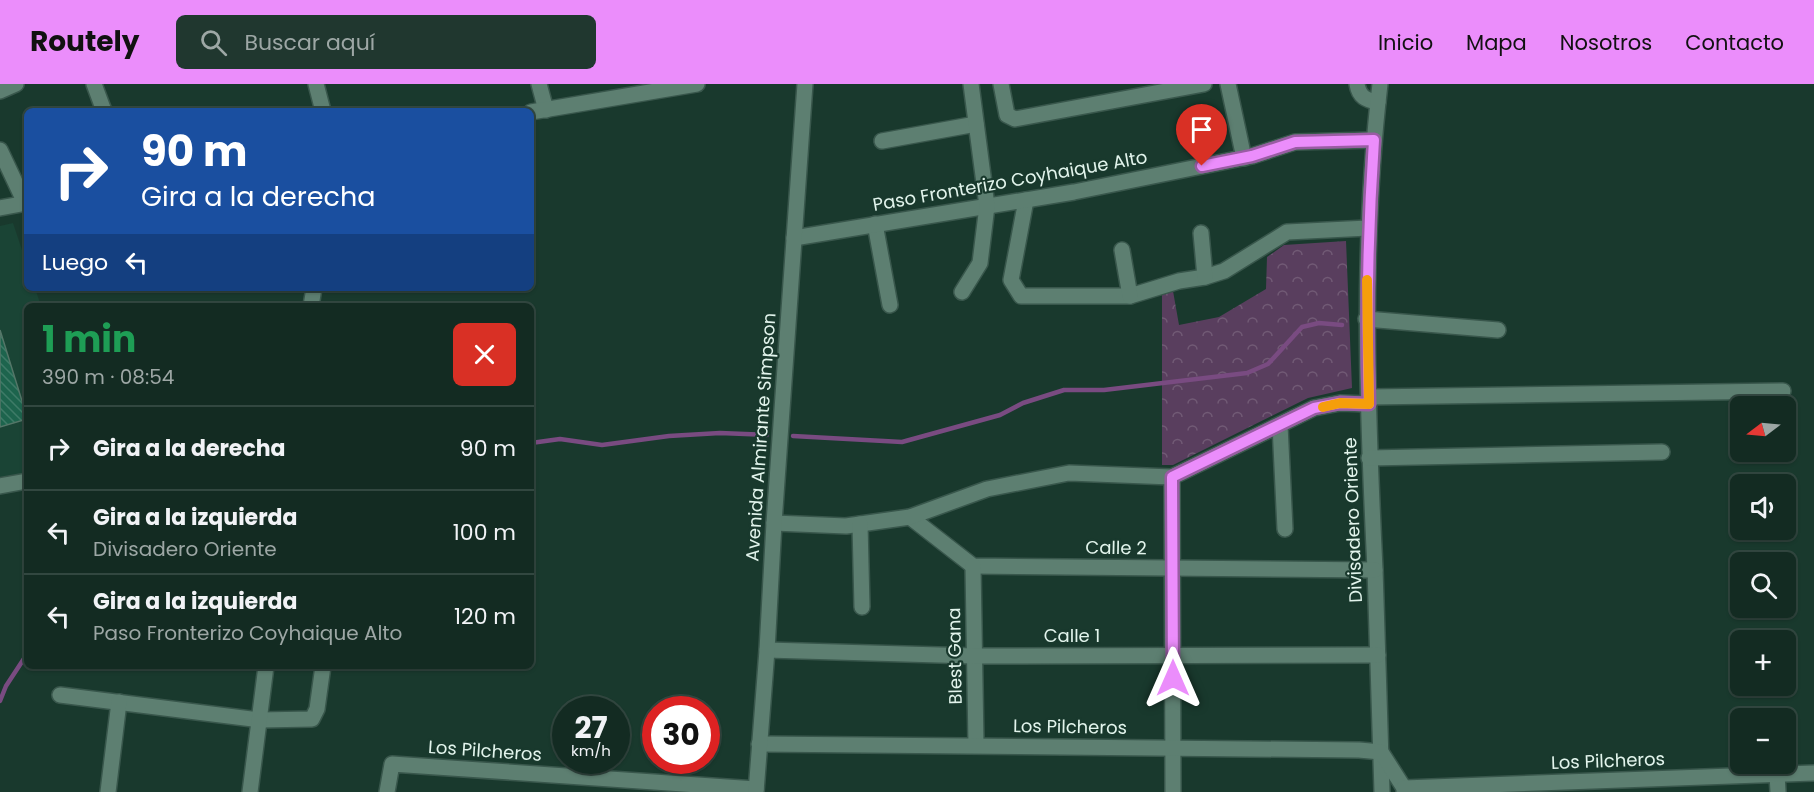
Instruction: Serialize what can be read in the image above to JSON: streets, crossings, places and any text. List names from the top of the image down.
{
  "streets": {
    "street": [
      "Paso Fronterizo Coyhaique Alto",
      "Avenida Almirante Simpson",
      "Divisadero Oriente",
      "Calle 2",
      "Calle 1",
      "Blest Gana",
      "Los Pilcheros"
    ]
  },
  "crossings": [
    ["Paso Fronterizo Coyhaique Alto", "Avenida Almirante Simpson"],
    ["Paso Fronterizo Coyhaique Alto", "Divisadero Oriente"],
    ["Avenida Almirante Simpson", "Calle 1"],
    ["Avenida Almirante Simpson", "Los Pilcheros"],
    ["Divisadero Oriente", "Calle 2"],
    ["Divisadero Oriente", "Calle 1"],
    ["Divisadero Oriente", "Los Pilcheros"],
    ["Calle 2", "Blest Gana"],
    ["Calle 1", "Blest Gana"],
    ["Blest Gana", "Los Pilcheros"]
  ],
  "north": "left",
  "page": {
    "header": "Routely",
    "search": "Buscar aquí",
    "nav": [
      "Inicio",
      "Mapa",
      "Nosotros",
      "Contacto"
    ],
    "turn": ["90 m", "Gira a la derecha"],
    "then": "Luego",
    "heading": ["1 min", "390 m · 08:54"],
    "map_buttons": ["+", "−"],
    "list": [
      {
        "name": "Gira a la derecha",
        "value": "90 m"
      },
      {
        "name": "Gira a la izquierda",
        "note": "Divisadero Oriente",
        "value": "100 m"
      },
      {
        "name": "Gira a la izquierda",
        "note": "Paso Fronterizo Coyhaique Alto",
        "value": "120 m"
      }
    ],
    "speed": "27 km/h",
    "limit": "30"
  }
}
